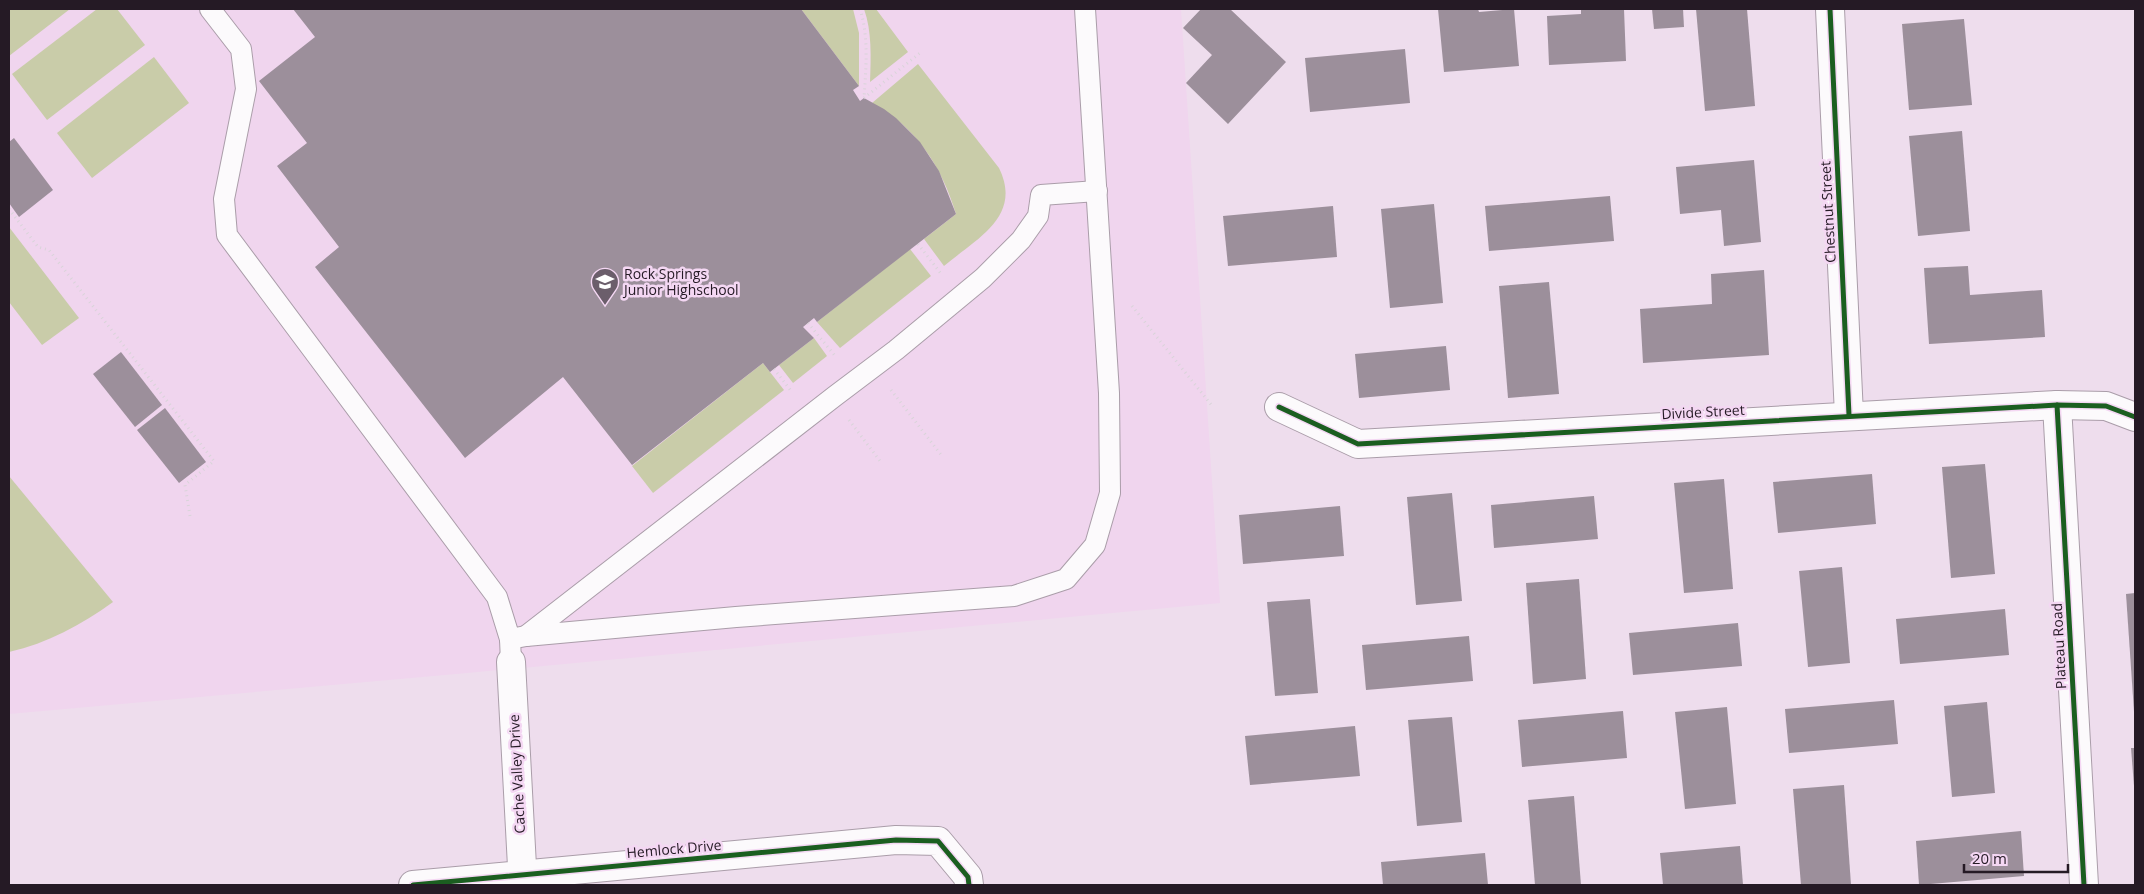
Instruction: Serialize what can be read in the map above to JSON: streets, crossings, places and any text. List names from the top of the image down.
{
  "streets": {
    "street": [
      "Chestnut Street",
      "Divide Street",
      "Plateau Road",
      "Cache Valley Drive",
      "Hemlock Drive"
    ]
  },
  "crossings": [
    ["Chestnut Street", "Divide Street"],
    ["Divide Street", "Plateau Road"],
    ["Cache Valley Drive", "Hemlock Drive"]
  ],
  "places": {
    "school or university": ["Rock Springs Junior Highschool"]
  },
  "scale_bar": "20 m"
}
